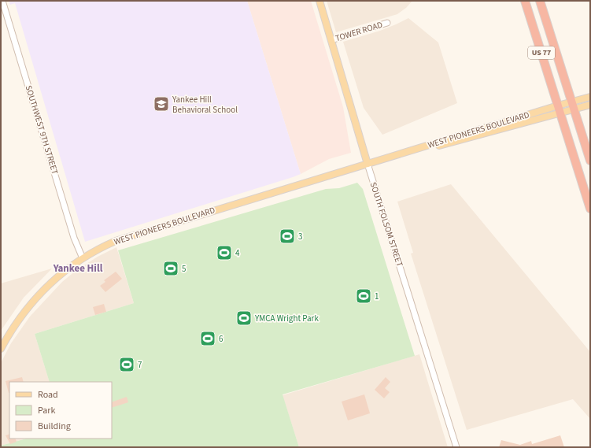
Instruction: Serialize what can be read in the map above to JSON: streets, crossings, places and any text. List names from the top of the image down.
{
  "streets": {
    "highway": ["US 77"],
    "main road": ["WEST PIONEERS BOULEVARD", "SOUTH FOLSOM STREET"],
    "street": ["TOWER ROAD", "SOUTHWEST 9TH STREET"]
  },
  "crossings": [
    ["TOWER ROAD", "SOUTH FOLSOM STREET"],
    ["US 77", "WEST PIONEERS BOULEVARD"],
    ["SOUTHWEST 9TH STREET", "WEST PIONEERS BOULEVARD"],
    ["WEST PIONEERS BOULEVARD", "SOUTH FOLSOM STREET"]
  ],
  "districts": ["Yankee Hill"],
  "places": {
    "school or university": ["Yankee Hill Behavioral School"],
    "sports": [
      "3",
      "4",
      "5",
      "1",
      "YMCA Wright Park",
      "6",
      "7"
    ]
  },
  "legend": ["Road", "Park", "Building"]
}
